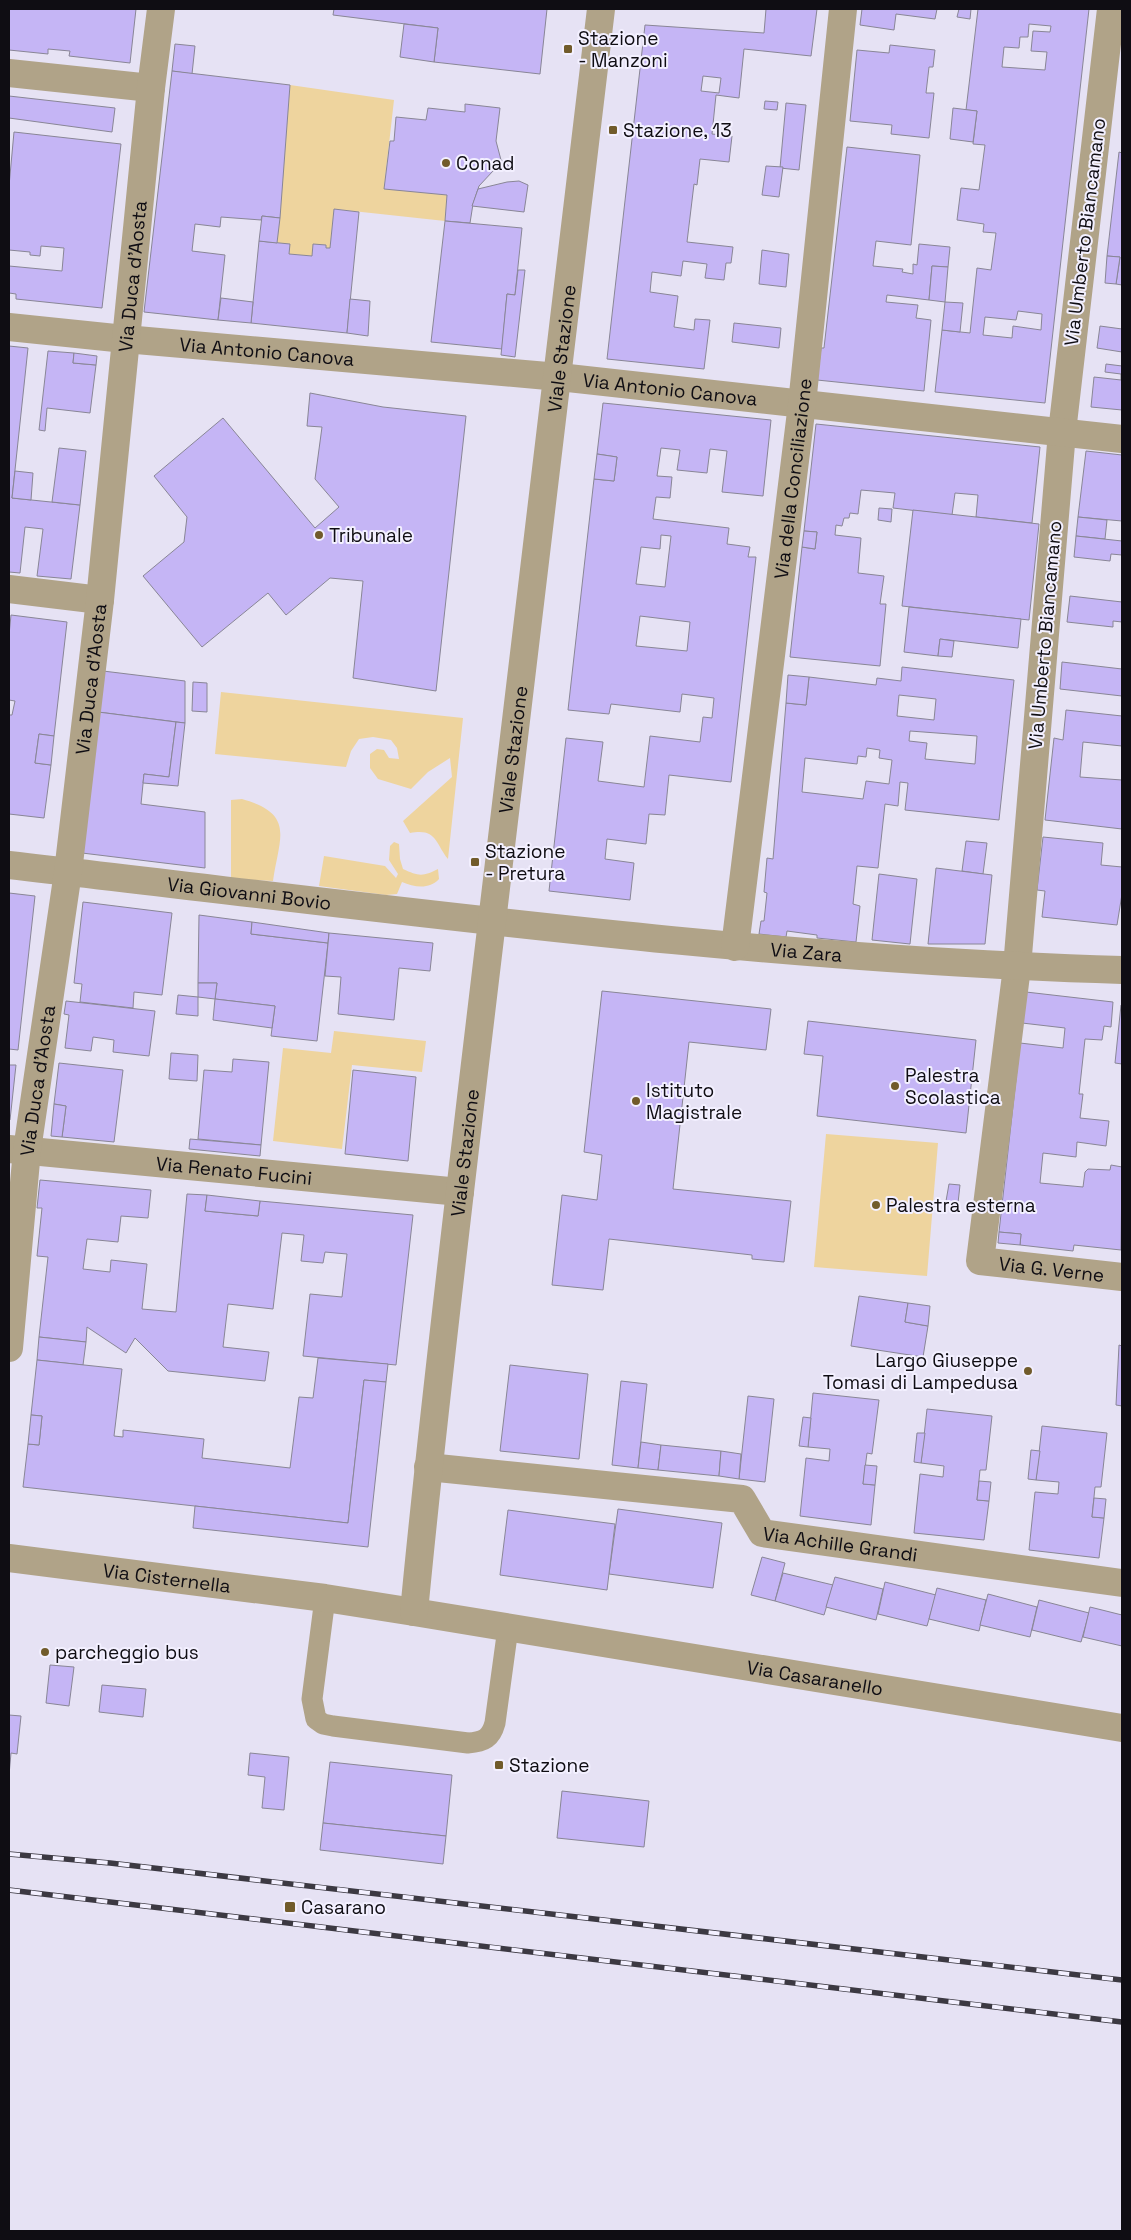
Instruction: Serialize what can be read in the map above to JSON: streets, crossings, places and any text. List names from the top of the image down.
{
  "streets": {
    "street": [
      "Via Umberto Biancamano",
      "Via Duca d'Aosta",
      "Viale Stazione",
      "Via Antonio Canova",
      "Via della Conciliazione",
      "Via Giovanni Bovio",
      "Via Zara",
      "Via Renato Fucini",
      "Via G. Verne",
      "Via Achille Grandi",
      "Via Cisternella",
      "Via Casaranello"
    ]
  },
  "crossings": [
    ["Via Umberto Biancamano", "Via Antonio Canova"],
    ["Via Umberto Biancamano", "Via Zara"],
    ["Via Umberto Biancamano", "Via G. Verne"],
    ["Via Duca d'Aosta", "Via Antonio Canova"],
    ["Via Duca d'Aosta", "Via Giovanni Bovio"],
    ["Via Duca d'Aosta", "Via Renato Fucini"],
    ["Viale Stazione", "Via Antonio Canova"],
    ["Viale Stazione", "Via Giovanni Bovio"],
    ["Viale Stazione", "Via Zara"],
    ["Viale Stazione", "Via Renato Fucini"],
    ["Viale Stazione", "Via Achille Grandi"],
    ["Viale Stazione", "Via Cisternella"],
    ["Viale Stazione", "Via Casaranello"],
    ["Via Antonio Canova", "Via della Conciliazione"],
    ["Via della Conciliazione", "Via Zara"],
    ["Via Giovanni Bovio", "Via Zara"],
    ["Via Cisternella", "Via Casaranello"]
  ],
  "places": {
    "transit": [
      "Stazione - Manzoni",
      "Stazione, 13",
      "Stazione - Pretura",
      "Stazione",
      "Casarano"
    ],
    "other": [
      "Conad",
      "Tribunale",
      "Palestra Scolastica",
      "Istituto Magistrale",
      "Palestra esterna",
      "Largo Giuseppe Tomasi di Lampedusa",
      "parcheggio bus"
    ]
  }
}
